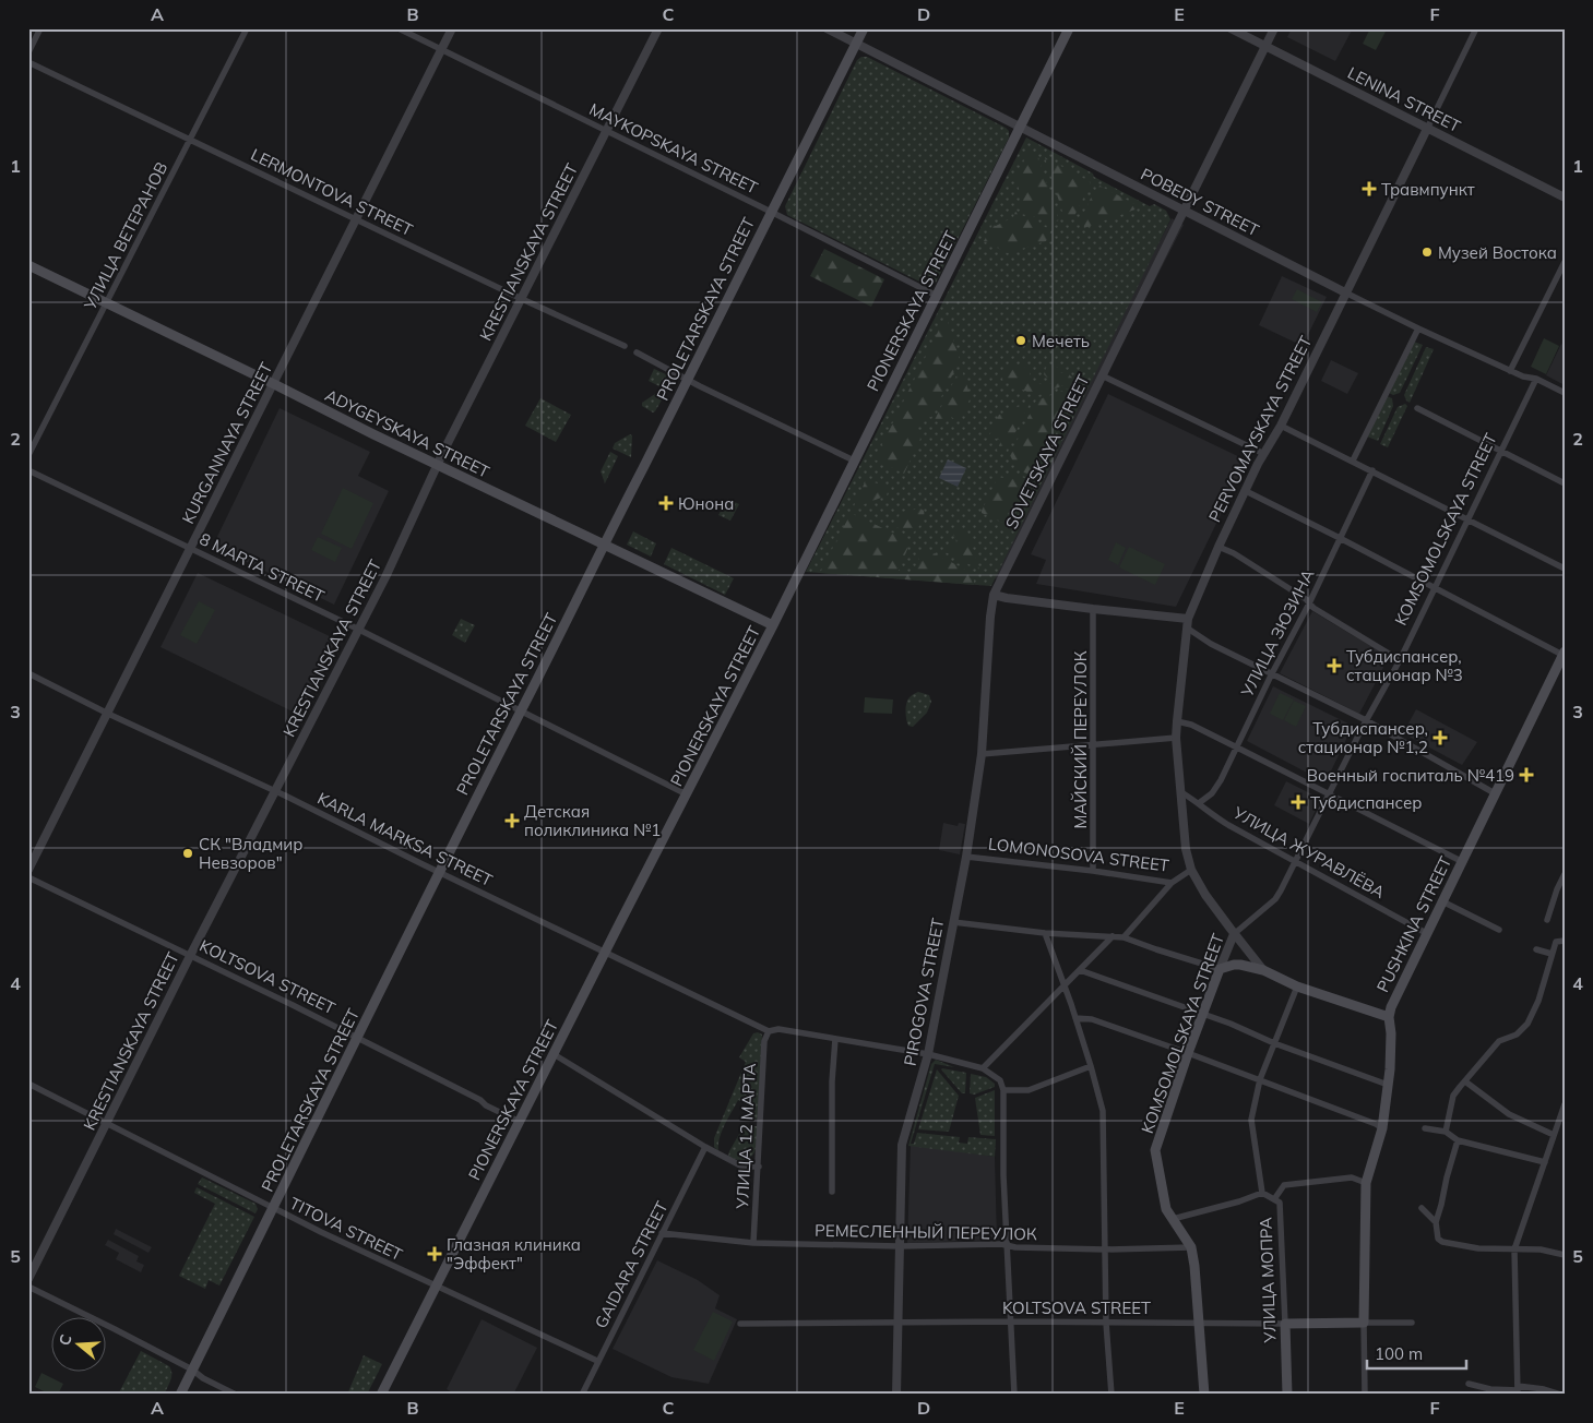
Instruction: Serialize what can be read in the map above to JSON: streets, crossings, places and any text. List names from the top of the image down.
{
  "streets": {
    "main road": [
      "PROLETARSKAYA STREET",
      "PIONERSKAYA STREET",
      "ADYGEYSKAYA STREET",
      "KOMSOMOLSKAYA STREET",
      "PUSHKINA STREET",
      "KOLTSOVA STREET",
      "УЛИЦА МОПРА"
    ],
    "street": [
      "LENINA STREET",
      "MAYKOPSKAYA STREET",
      "LERMONTOVA STREET",
      "POBEDY STREET",
      "УЛИЦА ВЕТЕРАНОВ",
      "KRESTIANSKAYA STREET",
      "PERVOMAYSKAYA STREET",
      "KURGANNAYA STREET",
      "SOVETSKAYA STREET",
      "8 MARTA STREET",
      "УЛИЦА ЗЮЗИНА",
      "МАЙСКИЙ ПЕРЕУЛОК",
      "KARLA MARKSA STREET",
      "УЛИЦА ЖУРАВЛЁВА",
      "LOMONOSOVA STREET",
      "PIROGOVA STREET",
      "УЛИЦА 12 МАРТА",
      "TITOVA STREET",
      "РЕМЕСЛЕННЫЙ ПЕРЕУЛОК",
      "GAIDARA STREET"
    ]
  },
  "crossings": [
    ["LENINA STREET", "PERVOMAYSKAYA STREET"],
    ["LENINA STREET", "SOVETSKAYA STREET"],
    ["MAYKOPSKAYA STREET", "KRESTIANSKAYA STREET"],
    ["MAYKOPSKAYA STREET", "PROLETARSKAYA STREET"],
    ["MAYKOPSKAYA STREET", "PIONERSKAYA STREET"],
    ["MAYKOPSKAYA STREET", "KURGANNAYA STREET"],
    ["LERMONTOVA STREET", "УЛИЦА ВЕТЕРАНОВ"],
    ["LERMONTOVA STREET", "KRESTIANSKAYA STREET"],
    ["LERMONTOVA STREET", "KURGANNAYA STREET"],
    ["POBEDY STREET", "PROLETARSKAYA STREET"],
    ["POBEDY STREET", "PIONERSKAYA STREET"],
    ["POBEDY STREET", "PERVOMAYSKAYA STREET"],
    ["POBEDY STREET", "SOVETSKAYA STREET"],
    ["POBEDY STREET", "KOMSOMOLSKAYA STREET"],
    ["УЛИЦА ВЕТЕРАНОВ", "ADYGEYSKAYA STREET"],
    ["KRESTIANSKAYA STREET", "ADYGEYSKAYA STREET"],
    ["KRESTIANSKAYA STREET", "8 MARTA STREET"],
    ["KRESTIANSKAYA STREET", "KARLA MARKSA STREET"],
    ["KRESTIANSKAYA STREET", "KOLTSOVA STREET"],
    ["KRESTIANSKAYA STREET", "TITOVA STREET"],
    ["PROLETARSKAYA STREET", "ADYGEYSKAYA STREET"],
    ["PROLETARSKAYA STREET", "8 MARTA STREET"],
    ["PROLETARSKAYA STREET", "KARLA MARKSA STREET"],
    ["PROLETARSKAYA STREET", "KOLTSOVA STREET"],
    ["PROLETARSKAYA STREET", "TITOVA STREET"],
    ["PIONERSKAYA STREET", "ADYGEYSKAYA STREET"],
    ["PIONERSKAYA STREET", "8 MARTA STREET"],
    ["PIONERSKAYA STREET", "KARLA MARKSA STREET"],
    ["PIONERSKAYA STREET", "KOLTSOVA STREET"],
    ["PIONERSKAYA STREET", "TITOVA STREET"],
    ["PERVOMAYSKAYA STREET", "УЛИЦА ЖУРАВЛЁВА"],
    ["PERVOMAYSKAYA STREET", "LOMONOSOVA STREET"],
    ["ADYGEYSKAYA STREET", "KURGANNAYA STREET"],
    ["KURGANNAYA STREET", "8 MARTA STREET"],
    ["KURGANNAYA STREET", "KARLA MARKSA STREET"],
    ["SOVETSKAYA STREET", "PIROGOVA STREET"],
    ["KOMSOMOLSKAYA STREET", "УЛИЦА ЖУРАВЛЁВА"],
    ["KOMSOMOLSKAYA STREET", "LOMONOSOVA STREET"],
    ["KOMSOMOLSKAYA STREET", "РЕМЕСЛЕННЫЙ ПЕРЕУЛОК"],
    ["УЛИЦА ЗЮЗИНА", "УЛИЦА ЖУРАВЛЁВА"],
    ["МАЙСКИЙ ПЕРЕУЛОК", "LOMONOSOVA STREET"],
    ["KARLA MARKSA STREET", "УЛИЦА 12 МАРТА"],
    ["УЛИЦА ЖУРАВЛЁВА", "PUSHKINA STREET"],
    ["LOMONOSOVA STREET", "PIROGOVA STREET"],
    ["PUSHKINA STREET", "KOLTSOVA STREET"],
    ["KOLTSOVA STREET", "PIROGOVA STREET"],
    ["KOLTSOVA STREET", "УЛИЦА МОПРА"],
    ["PIROGOVA STREET", "РЕМЕСЛЕННЫЙ ПЕРЕУЛОК"],
    ["УЛИЦА 12 МАРТА", "РЕМЕСЛЕННЫЙ ПЕРЕУЛОК"],
    ["TITOVA STREET", "GAIDARA STREET"],
    ["РЕМЕСЛЕННЫЙ ПЕРЕУЛОК", "GAIDARA STREET"]
  ],
  "places": {
    "health": [
      "Травмпункт",
      "Юнона",
      "Тубдиспансер, стационар №3",
      "Тубдиспансер, стационар №1,2",
      "Военный госпиталь №419",
      "Тубдиспансер",
      "Детская поликлиника №1",
      "Глазная клиника \"Эффект\""
    ],
    "other": ["Музей Востока", "Мечеть", "СК \"Владмир Невзоров\""]
  },
  "scale_bar": "100 m",
  "north": "left",
  "grid": {
    "columns": [
      "A",
      "B",
      "C",
      "D",
      "E",
      "F"
    ],
    "rows": [
      "1",
      "2",
      "3",
      "4",
      "5"
    ]
  }
}
